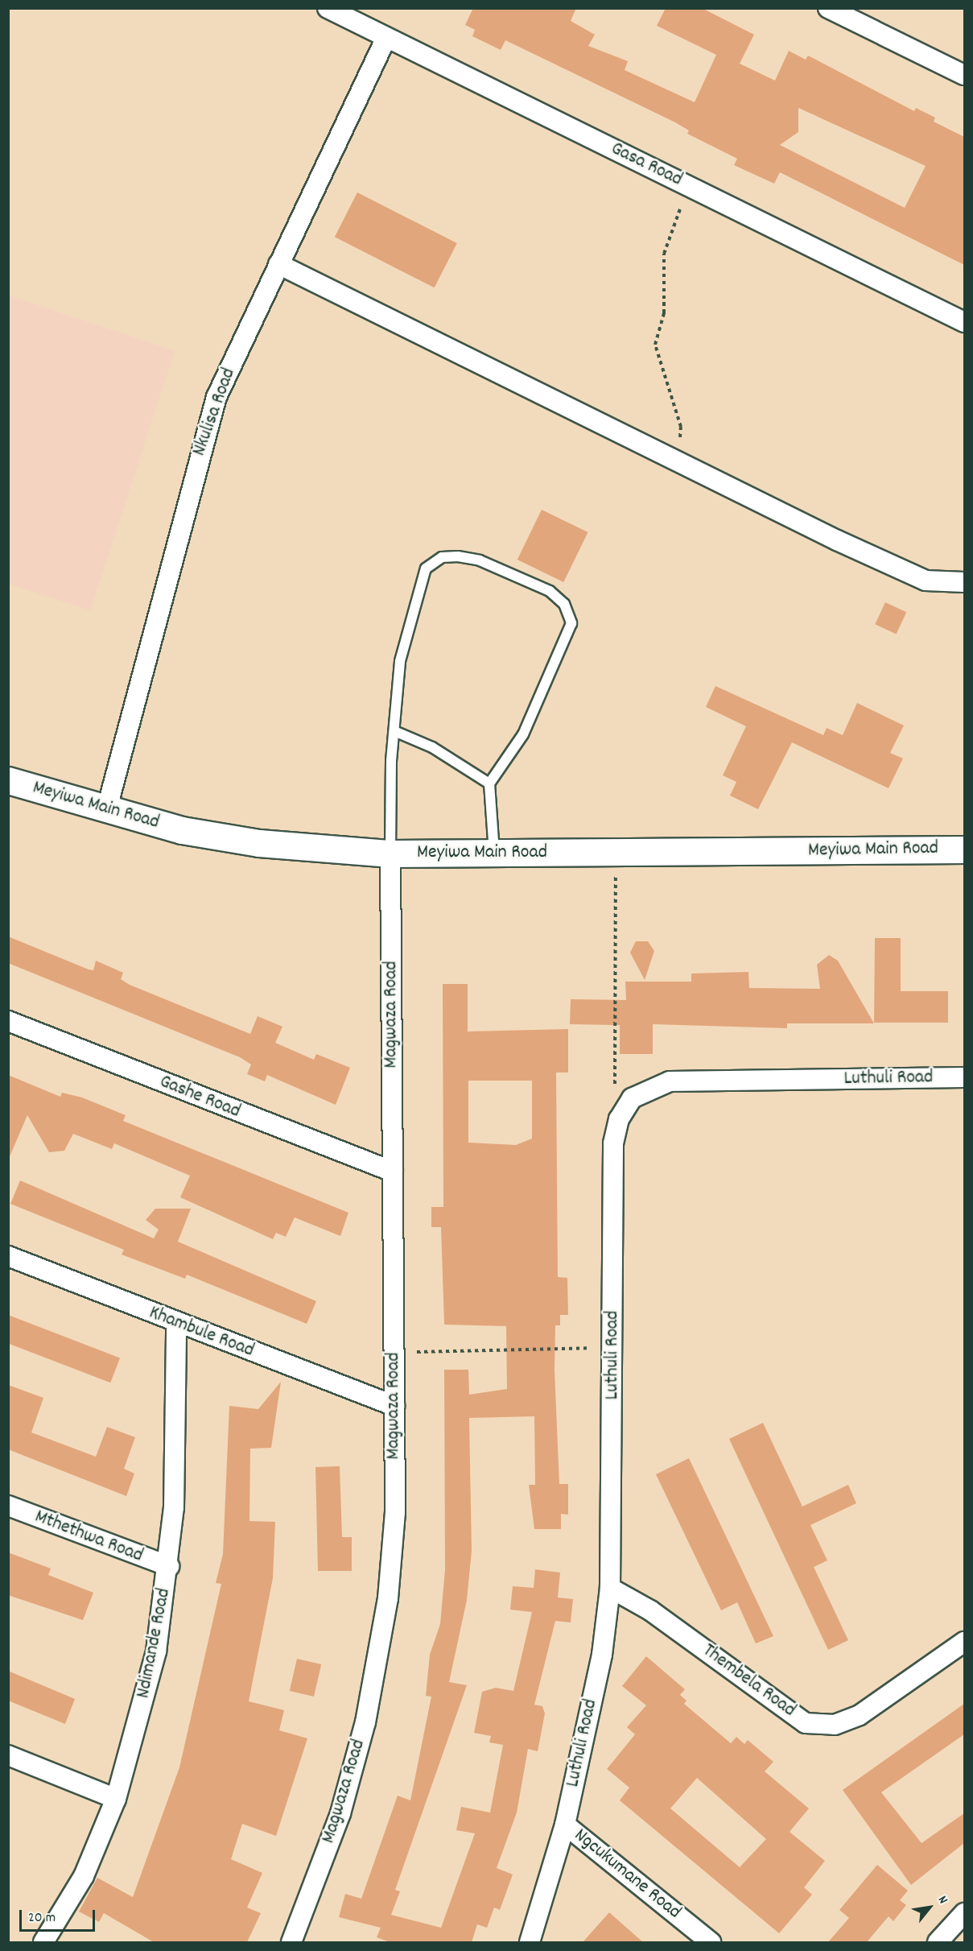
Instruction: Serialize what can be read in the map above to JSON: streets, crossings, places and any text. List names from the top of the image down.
{
  "streets": {
    "street": [
      "Gasa Road",
      "Nkulisa Road",
      "Meyiwa Main Road",
      "Magwaza Road",
      "Luthuli Road",
      "Gashe Road",
      "Khambule Road",
      "Mthethwa Road",
      "Ndimande Road",
      "Thembela Road",
      "Ngcukumane Road"
    ]
  },
  "crossings": [
    ["Gasa Road", "Nkulisa Road"],
    ["Nkulisa Road", "Meyiwa Main Road"],
    ["Meyiwa Main Road", "Magwaza Road"],
    ["Magwaza Road", "Gashe Road"],
    ["Magwaza Road", "Khambule Road"],
    ["Luthuli Road", "Thembela Road"],
    ["Luthuli Road", "Ngcukumane Road"],
    ["Khambule Road", "Ndimande Road"],
    ["Mthethwa Road", "Ndimande Road"]
  ],
  "scale_bar": "20 m",
  "north": "top right"
}
